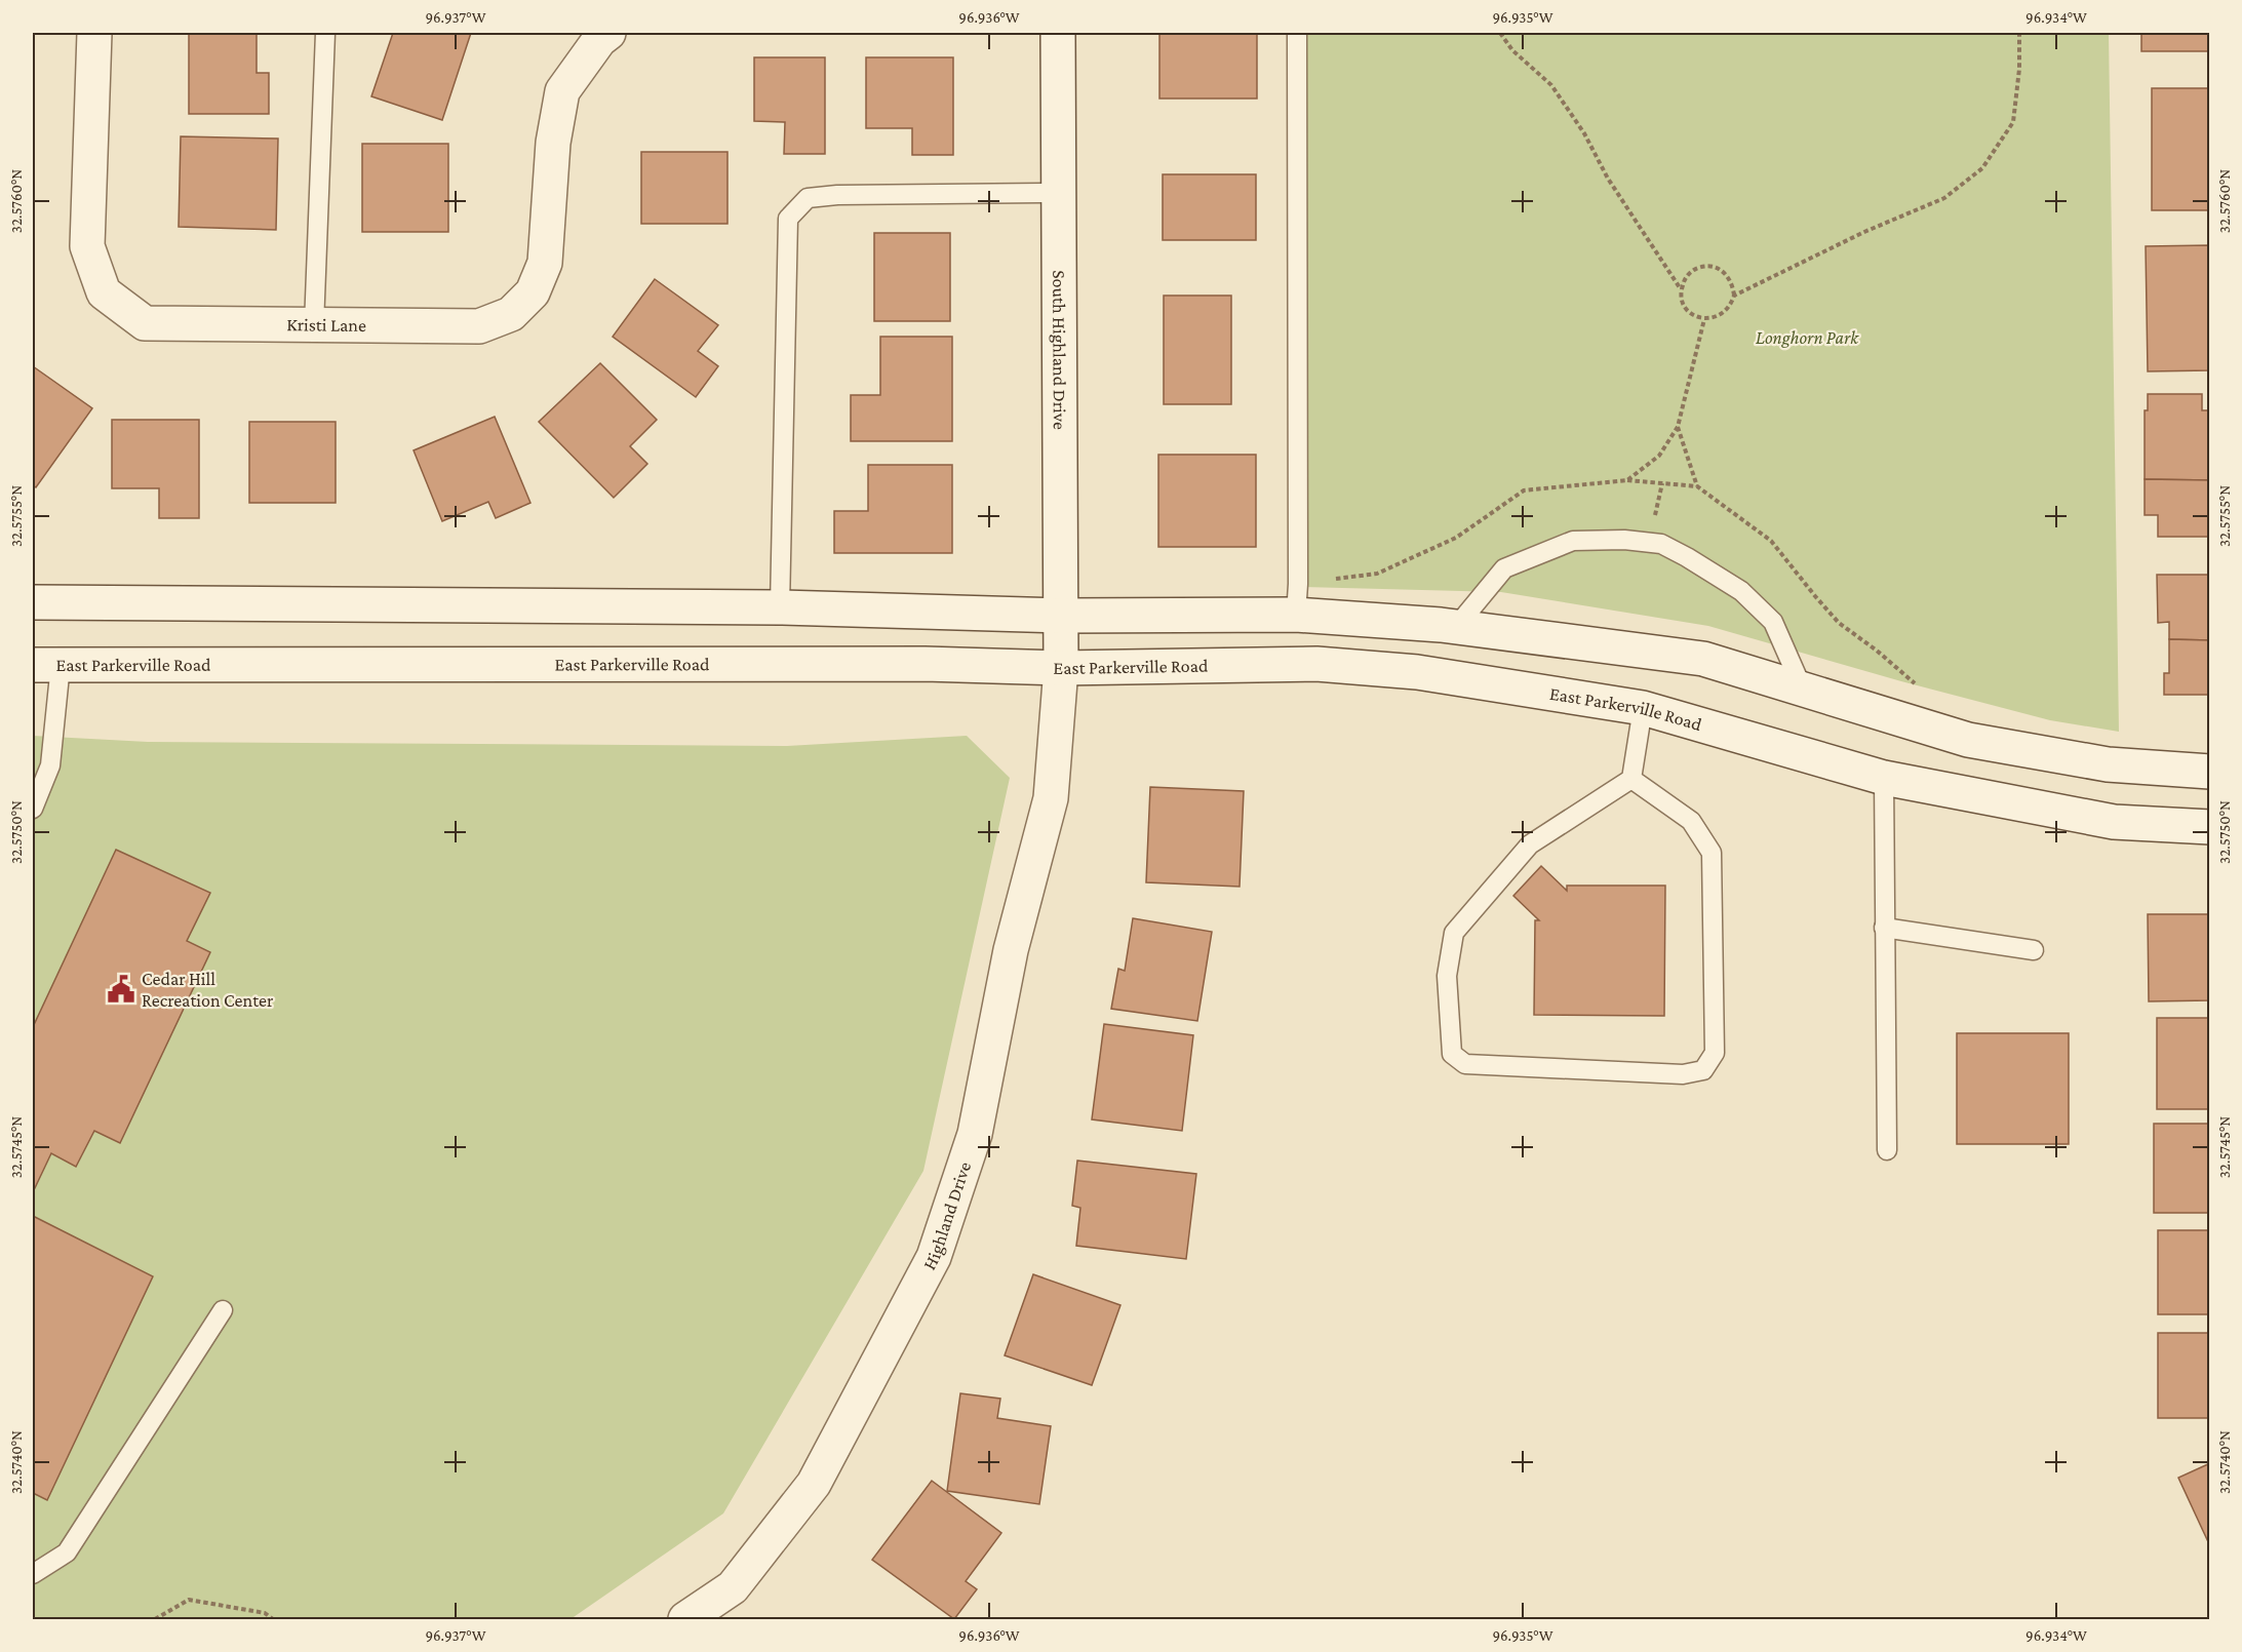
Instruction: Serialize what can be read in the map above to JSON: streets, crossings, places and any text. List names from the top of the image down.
{
  "streets": {
    "main road": [
      "Kristi Lane",
      "South Highland Drive",
      "East Parkerville Road",
      "Highland Drive"
    ]
  },
  "crossings": [
    ["South Highland Drive", "East Parkerville Road"],
    ["South Highland Drive", "Highland Drive"],
    ["East Parkerville Road", "Highland Drive"]
  ],
  "parks": ["Longhorn Park"],
  "places": {
    "public building": ["Cedar Hill Recreation Center"]
  },
  "coordinates": [
    "96.937°W",
    "96.936°W",
    "96.935°W",
    "96.934°W",
    "32.5760°N",
    "32.5755°N",
    "32.5750°N",
    "32.5745°N",
    "32.5740°N"
  ]
}
